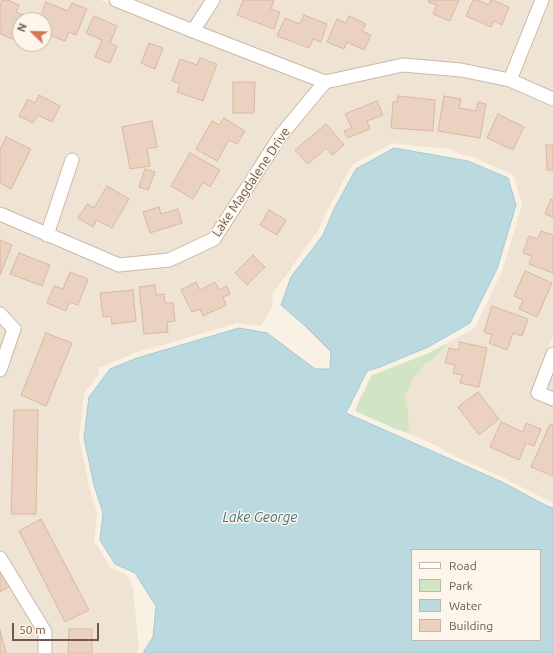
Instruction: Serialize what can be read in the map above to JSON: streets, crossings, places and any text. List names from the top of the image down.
{
  "streets": {
    "street": ["Lake Magdalene Drive"]
  },
  "water": ["Lake George"],
  "legend": [
    "Road",
    "Park",
    "Water",
    "Building"
  ],
  "scale_bar": "50 m",
  "north": "top left"
}
